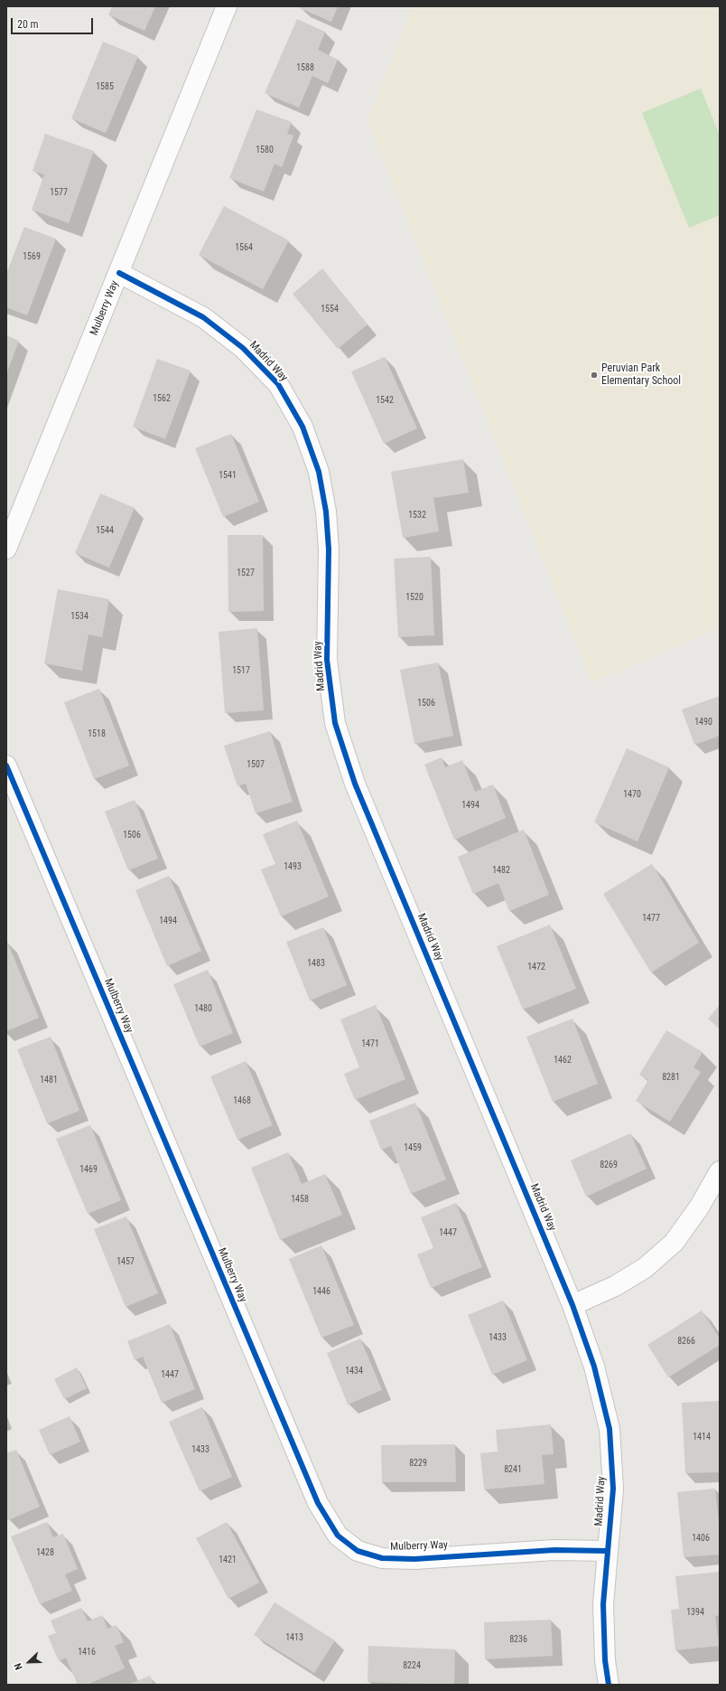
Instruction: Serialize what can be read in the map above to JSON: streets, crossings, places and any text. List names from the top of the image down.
{
  "streets": {
    "street": ["Mulberry Way", "Madrid Way"]
  },
  "crossings": [
    ["Mulberry Way", "Madrid Way"]
  ],
  "places": ["Peruvian Park Elementary School"],
  "house_numbers": [
    "1588",
    "1585",
    "1580",
    "1577",
    "1564",
    "1569",
    "1554",
    "1562",
    "1542",
    "1541",
    "1532",
    "1544",
    "1527",
    "1520",
    "1534",
    "1517",
    "1506",
    "1490",
    "1518",
    "1507",
    "1470",
    "1494",
    "1506",
    "1493",
    "1482",
    "1477",
    "1494",
    "1483",
    "1472",
    "1480",
    "1471",
    "1462",
    "8281",
    "1481",
    "1468",
    "1459",
    "8269",
    "1469",
    "1458",
    "1447",
    "1457",
    "1446",
    "1433",
    "8266",
    "1434",
    "1447",
    "1414",
    "1433",
    "8229",
    "8241",
    "1406",
    "1428",
    "1421",
    "1394",
    "1413",
    "8236",
    "1416",
    "8224"
  ],
  "scale_bar": "20 m",
  "north": "bottom left"
}
